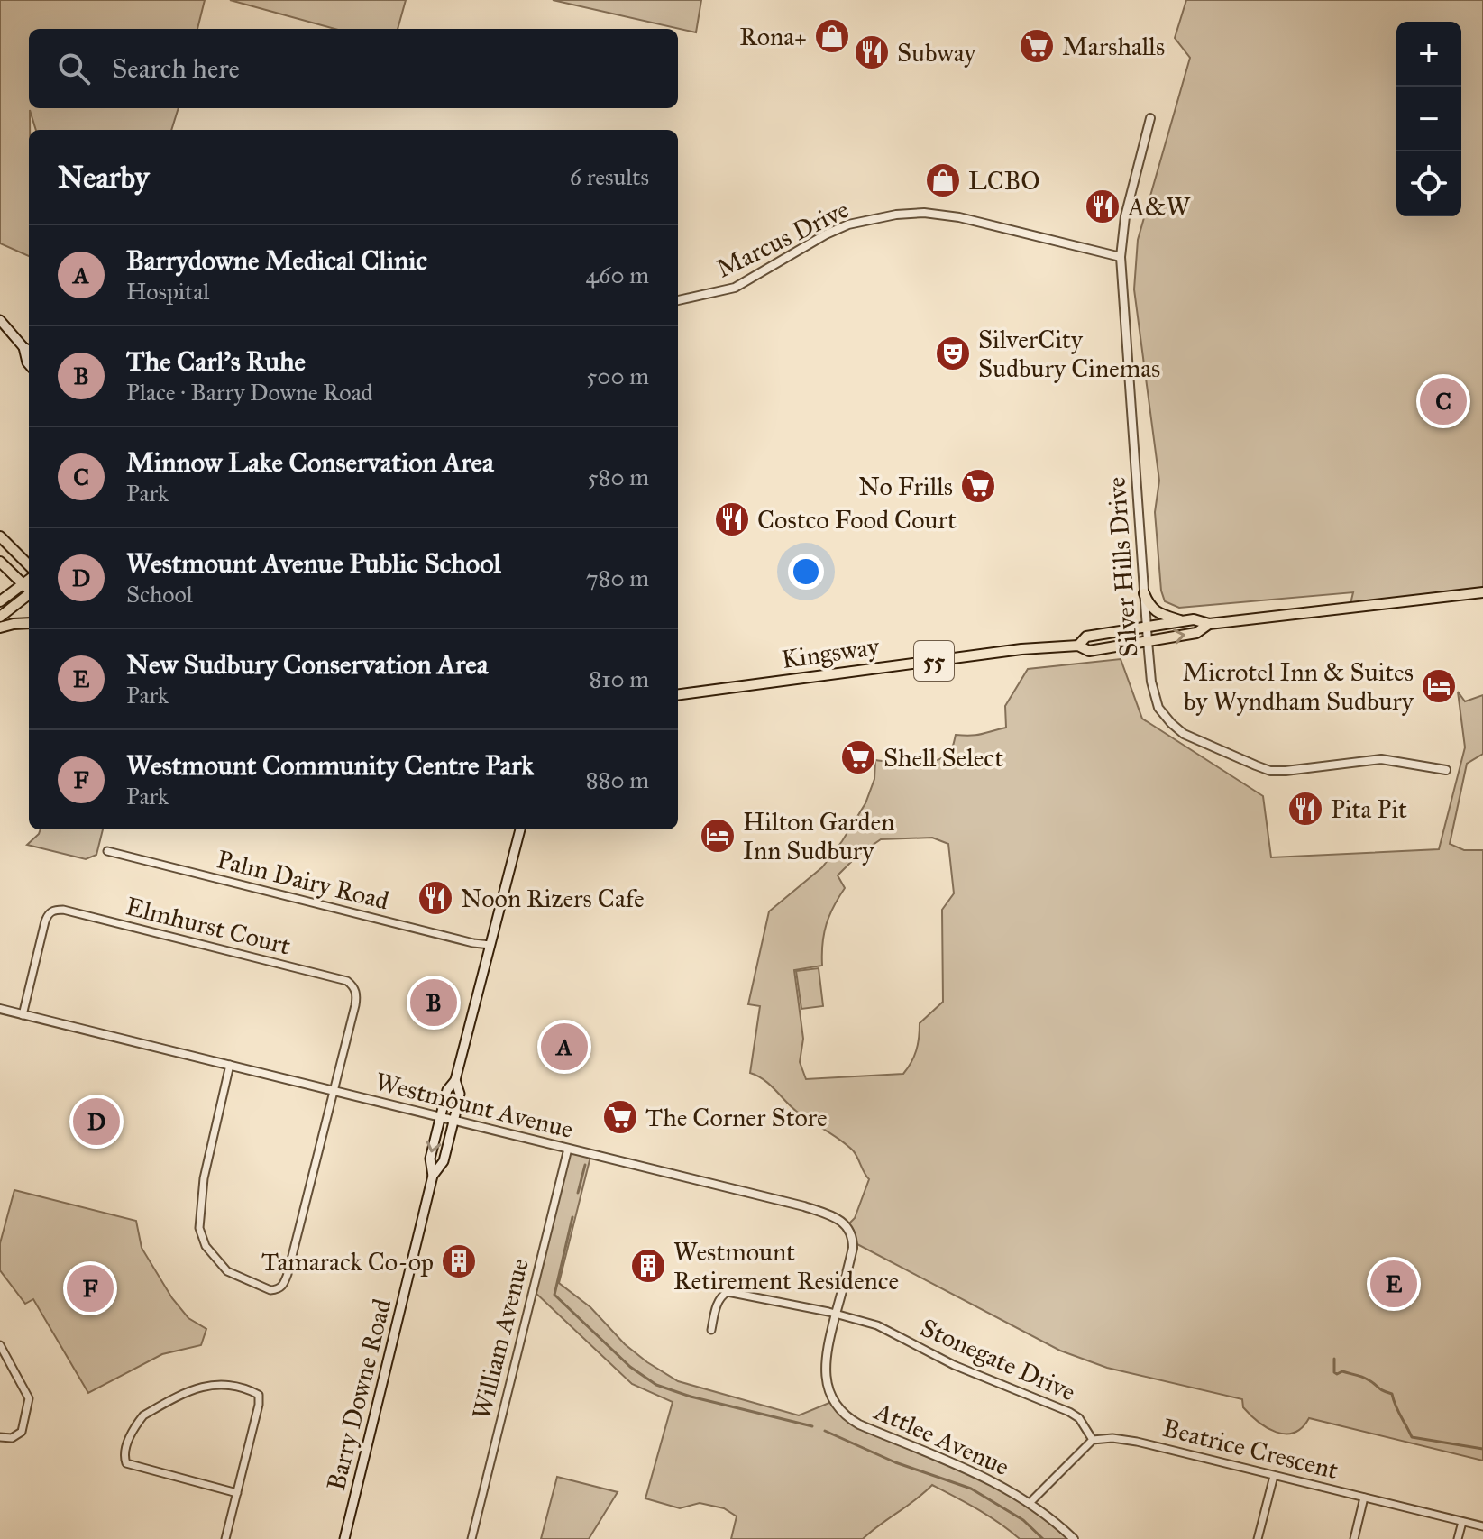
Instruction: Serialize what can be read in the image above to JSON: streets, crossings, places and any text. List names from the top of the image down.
{
  "streets": {
    "main road": ["Kingsway", "55", "Barry Downe Road"],
    "street": [
      "Marcus Drive",
      "Silver Hills Drive",
      "Palm Dairy Road",
      "Elmhurst Court",
      "Westmount Avenue",
      "William Avenue",
      "Stonegate Drive",
      "Attlee Avenue",
      "Beatrice Crescent"
    ]
  },
  "crossings": [
    ["Marcus Drive", "Silver Hills Drive"],
    ["Silver Hills Drive", "Kingsway"],
    ["Palm Dairy Road", "Barry Downe Road"],
    ["Elmhurst Court", "Westmount Avenue"],
    ["Westmount Avenue", "William Avenue"],
    ["Westmount Avenue", "Stonegate Drive"],
    ["Westmount Avenue", "Barry Downe Road"],
    ["Westmount Avenue", "Attlee Avenue"],
    ["Stonegate Drive", "Attlee Avenue"],
    ["Stonegate Drive", "Beatrice Crescent"]
  ],
  "places": {
    "shop": ["Rona+", "LCBO"],
    "supermarket": [
      "Marshalls",
      "No Frills",
      "Shell Select",
      "The Corner Store"
    ],
    "restaurant": [
      "Subway",
      "A&W",
      "Costco Food Court",
      "Pita Pit",
      "Noon Rizers Cafe"
    ],
    "theatre": ["SilverCity Sudbury Cinemas"],
    "hotel": ["Microtel Inn & Suites by Wyndham Sudbury", "Hilton Garden Inn Sudbury"],
    "building": ["Tamarack Co-op", "Westmount Retirement Residence"]
  },
  "page": {
    "map_buttons": ["+", "−"],
    "search": "Search here",
    "heading": ["Nearby", "6 results"],
    "list": [
      {
        "mark": "A",
        "name": "Barrydowne Medical Clinic",
        "note": "Hospital",
        "value": "460 m"
      },
      {
        "mark": "B",
        "name": "The Carl's Ruhe",
        "note": "Place · Barry Downe Road",
        "value": "500 m"
      },
      {
        "mark": "C",
        "name": "Minnow Lake Conservation Area",
        "note": "Park",
        "value": "580 m"
      },
      {
        "mark": "D",
        "name": "Westmount Avenue Public School",
        "note": "School",
        "value": "780 m"
      },
      {
        "mark": "E",
        "name": "New Sudbury Conservation Area",
        "note": "Park",
        "value": "810 m"
      },
      {
        "mark": "F",
        "name": "Westmount Community Centre Park",
        "note": "Park",
        "value": "880 m"
      }
    ],
    "pins": [
      "C",
      "B",
      "A",
      "D",
      "E",
      "F"
    ]
  }
}
